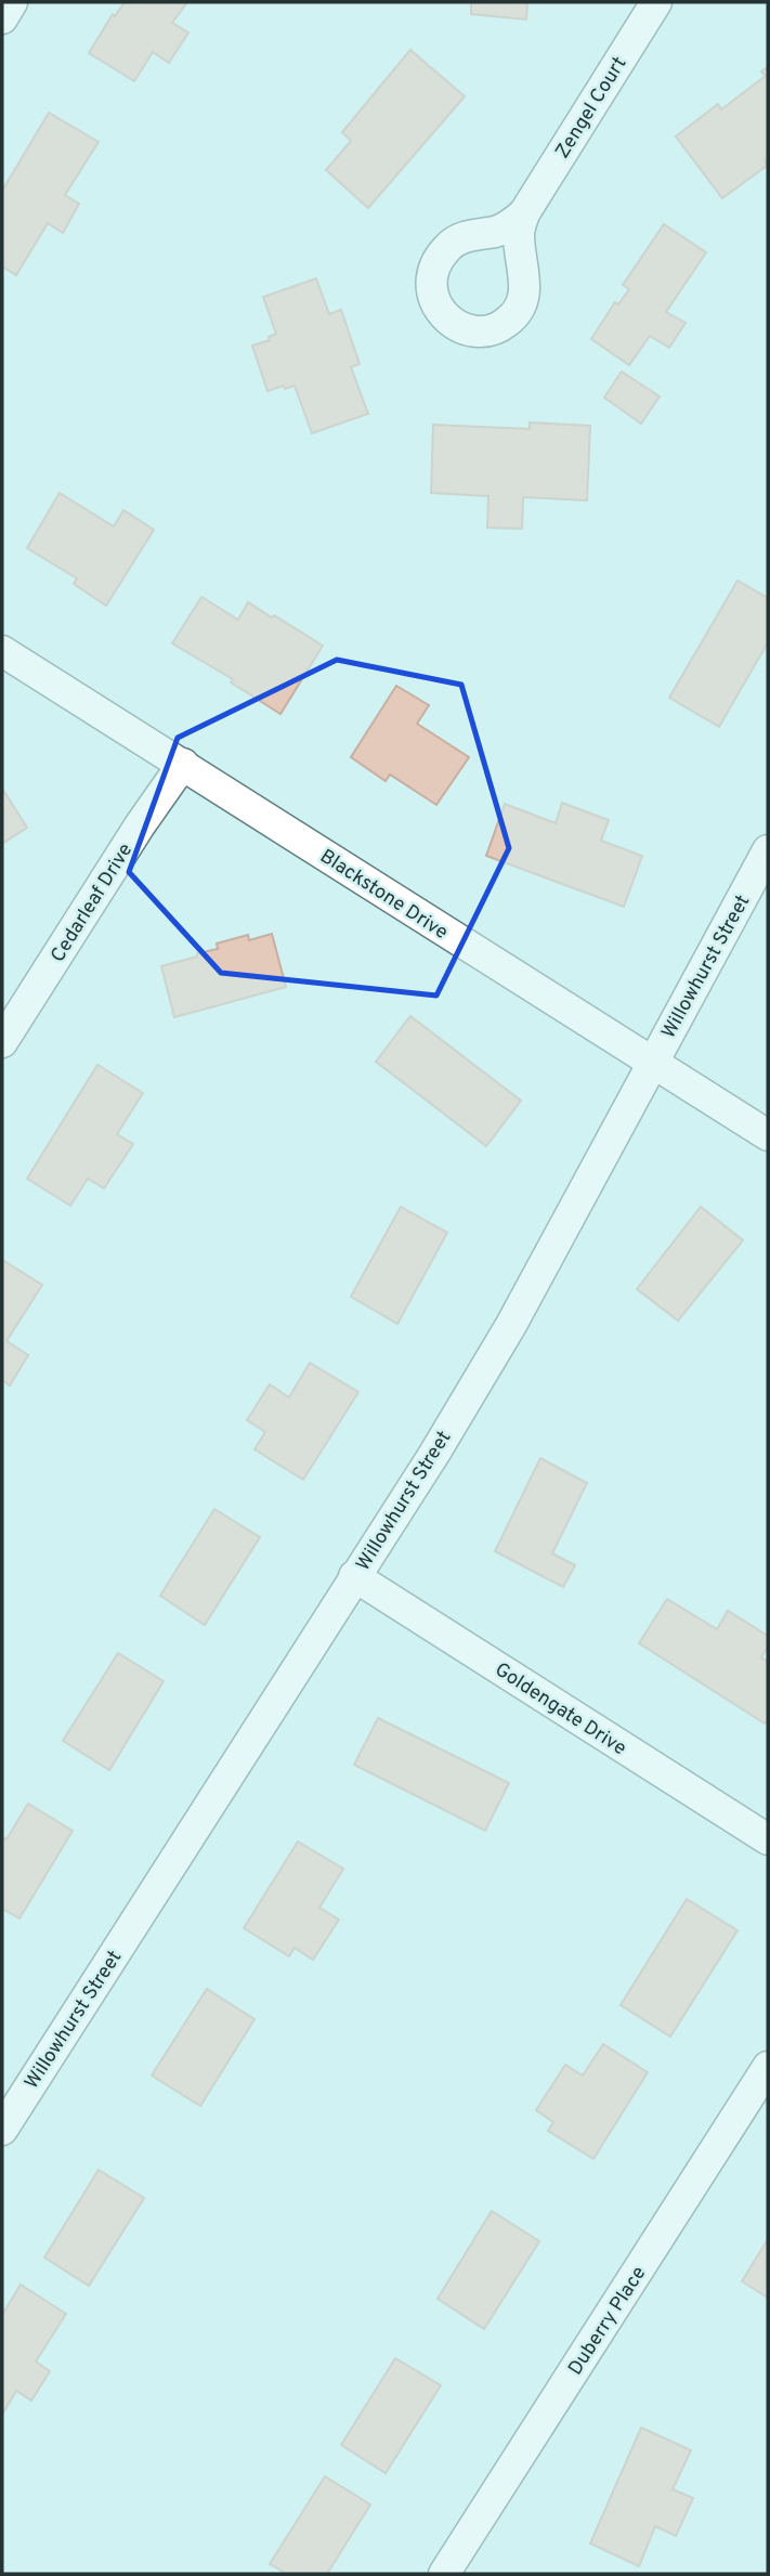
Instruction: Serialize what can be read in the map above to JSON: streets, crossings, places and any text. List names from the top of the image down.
{
  "streets": {
    "street": [
      "Zengel Court",
      "Blackstone Drive",
      "Cedarleaf Drive",
      "Willowhurst Street",
      "Goldengate Drive",
      "Duberry Place"
    ]
  },
  "crossings": [
    ["Blackstone Drive", "Cedarleaf Drive"],
    ["Blackstone Drive", "Willowhurst Street"],
    ["Willowhurst Street", "Goldengate Drive"]
  ]
}
